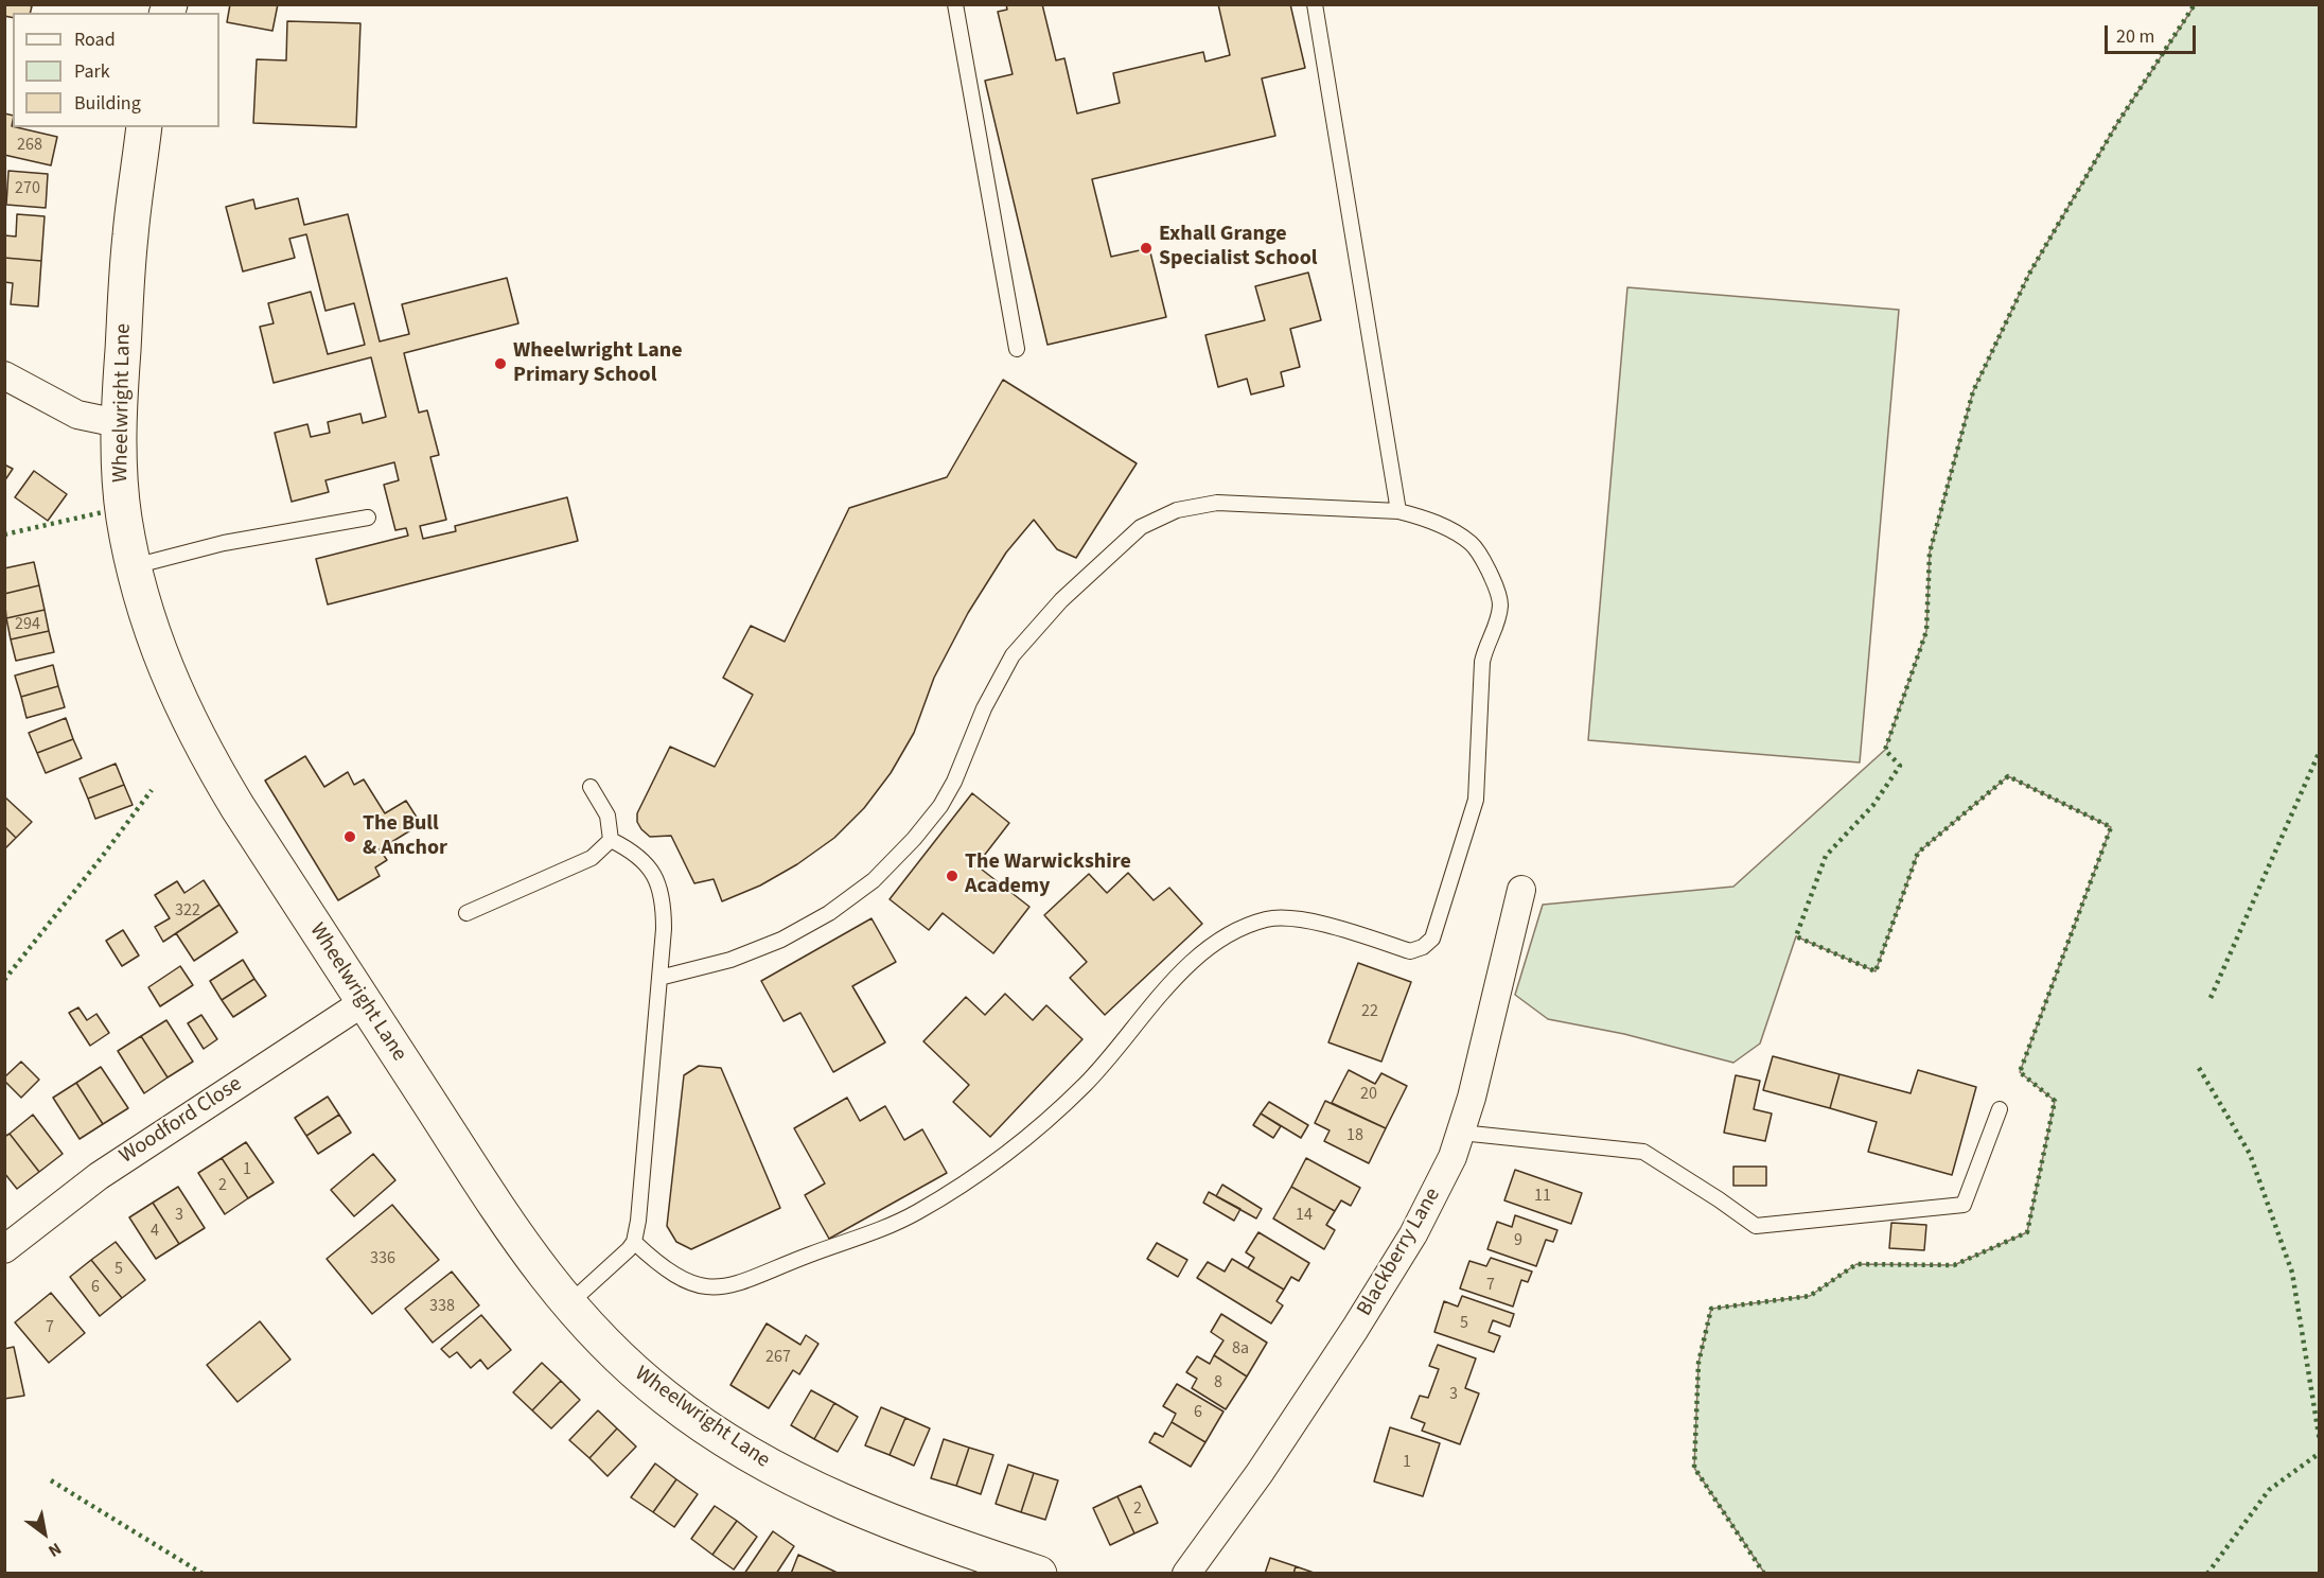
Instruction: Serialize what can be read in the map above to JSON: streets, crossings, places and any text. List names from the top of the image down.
{
  "streets": {
    "street": ["Wheelwright Lane", "Woodford Close", "Blackberry Lane"]
  },
  "crossings": [
    ["Wheelwright Lane", "Woodford Close"]
  ],
  "places": [
    "Exhall Grange Specialist School",
    "Wheelwright Lane Primary School",
    "The Bull & Anchor",
    "The Warwickshire Academy"
  ],
  "house_numbers": [
    "268",
    "270",
    "294",
    "322",
    "22",
    "20",
    "18",
    "1",
    "2",
    "11",
    "3",
    "14",
    "4",
    "9",
    "336",
    "5",
    "7",
    "6",
    "338",
    "5",
    "7",
    "8a",
    "267",
    "8",
    "3",
    "6",
    "1",
    "2"
  ],
  "legend": ["Road", "Park", "Building"],
  "scale_bar": "20 m",
  "north": "bottom right"
}
